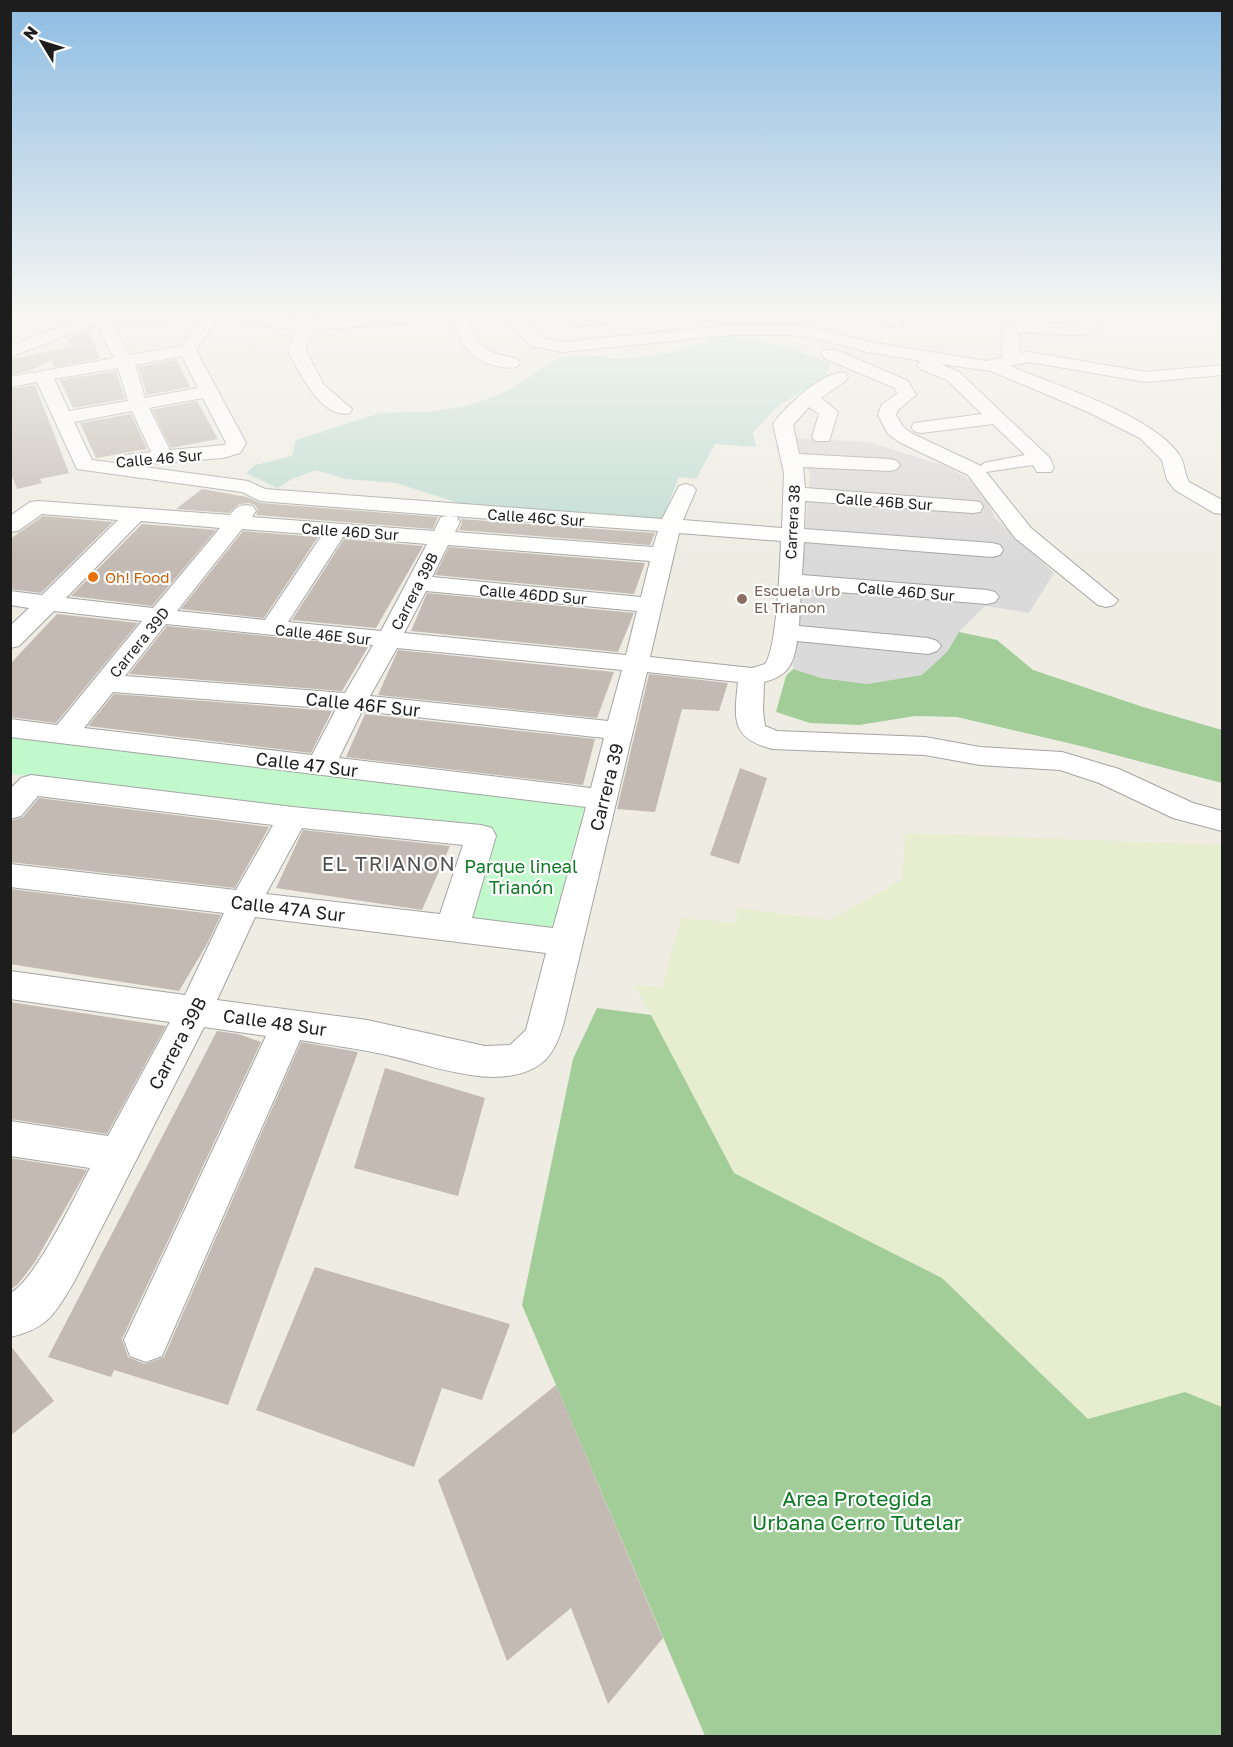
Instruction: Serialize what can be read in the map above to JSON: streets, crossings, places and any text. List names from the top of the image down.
{
  "streets": {
    "street": [
      "Calle 46 Sur",
      "Calle 46B Sur",
      "Calle 46C Sur",
      "Carrera 38",
      "Calle 46D Sur",
      "Carrera 39B",
      "Calle 46DD Sur",
      "Calle 46E Sur",
      "Carrera 39D",
      "Calle 46F Sur",
      "Calle 47 Sur",
      "Carrera 39",
      "Calle 47A Sur",
      "Calle 48 Sur"
    ]
  },
  "crossings": [
    ["Calle 46 Sur", "Calle 46C Sur"],
    ["Calle 46B Sur", "Carrera 38"],
    ["Calle 46C Sur", "Carrera 38"],
    ["Calle 46C Sur", "Carrera 39B"],
    ["Calle 46C Sur", "Carrera 39D"],
    ["Calle 46C Sur", "Carrera 39"],
    ["Carrera 38", "Calle 46D Sur"],
    ["Carrera 38", "Calle 46E Sur"],
    ["Carrera 38", "Carrera 39"],
    ["Calle 46D Sur", "Carrera 39B"],
    ["Calle 46D Sur", "Carrera 39D"],
    ["Calle 46D Sur", "Carrera 39"],
    ["Carrera 39B", "Calle 46DD Sur"],
    ["Carrera 39B", "Calle 46E Sur"],
    ["Carrera 39B", "Calle 46F Sur"],
    ["Carrera 39B", "Calle 47 Sur"],
    ["Carrera 39B", "Calle 47A Sur"],
    ["Carrera 39B", "Calle 48 Sur"],
    ["Calle 46DD Sur", "Carrera 39"],
    ["Calle 46E Sur", "Carrera 39D"],
    ["Calle 46E Sur", "Carrera 39"],
    ["Carrera 39D", "Calle 46F Sur"],
    ["Carrera 39D", "Calle 47 Sur"],
    ["Calle 46F Sur", "Carrera 39"],
    ["Calle 47 Sur", "Carrera 39"],
    ["Carrera 39", "Calle 47A Sur"],
    ["Carrera 39", "Calle 48 Sur"]
  ],
  "districts": ["EL TRIANON"],
  "parks": ["Parque lineal Trianón", "Area Protegida Urbana Cerro Tutelar"],
  "places": ["Oh! Food", "Escuela Urb El Trianon"],
  "north": "top left"
}
